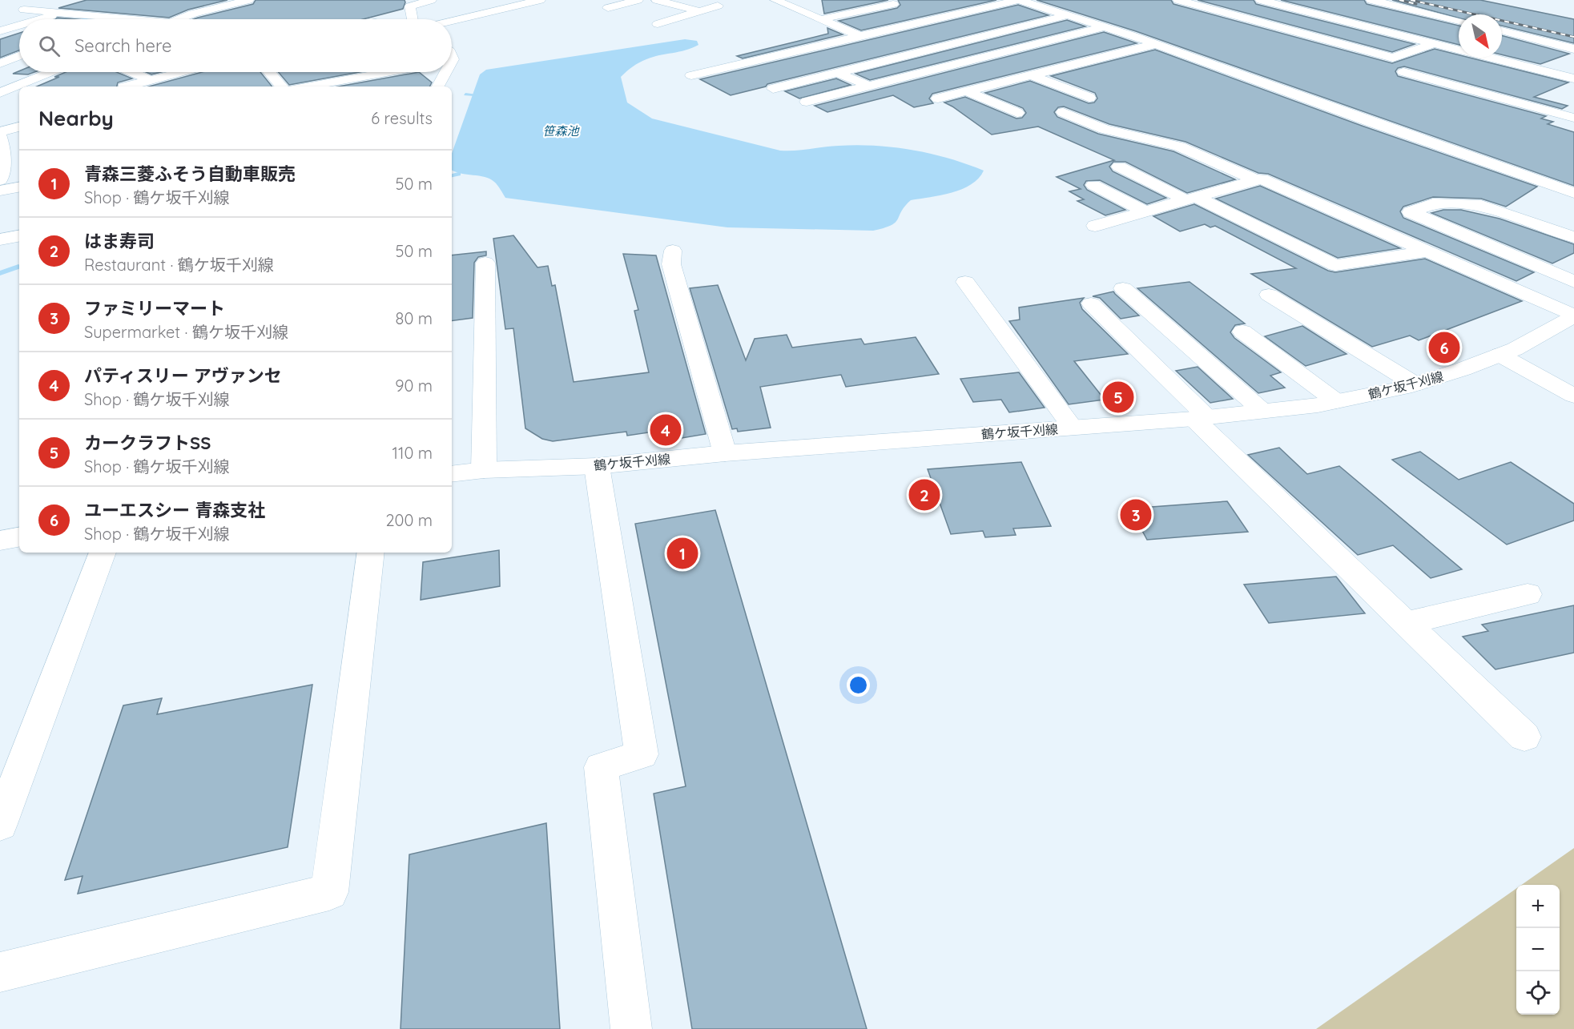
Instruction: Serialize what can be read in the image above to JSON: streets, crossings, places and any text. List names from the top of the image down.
{
  "streets": {
    "street": ["鶴ケ坂千刈線"]
  },
  "water": ["笹森池"],
  "north": "bottom right",
  "page": {
    "search": "Search here",
    "heading": ["Nearby", "6 results"],
    "list": [
      {
        "mark": "1",
        "name": "青森三菱ふそう自動車販売",
        "note": "Shop · 鶴ケ坂千刈線",
        "value": "50 m"
      },
      {
        "mark": "2",
        "name": "はま寿司",
        "note": "Restaurant · 鶴ケ坂千刈線",
        "value": "50 m"
      },
      {
        "mark": "3",
        "name": "ファミリーマート",
        "note": "Supermarket · 鶴ケ坂千刈線",
        "value": "80 m"
      },
      {
        "mark": "4",
        "name": "パティスリー アヴァンセ",
        "note": "Shop · 鶴ケ坂千刈線",
        "value": "90 m"
      },
      {
        "mark": "5",
        "name": "カークラフトSS",
        "note": "Shop · 鶴ケ坂千刈線",
        "value": "110 m"
      },
      {
        "mark": "6",
        "name": "ユーエスシー 青森支社",
        "note": "Shop · 鶴ケ坂千刈線",
        "value": "200 m"
      }
    ],
    "pins": [
      "6",
      "5",
      "4",
      "2",
      "3",
      "1"
    ],
    "map_buttons": ["+", "−"]
  }
}
